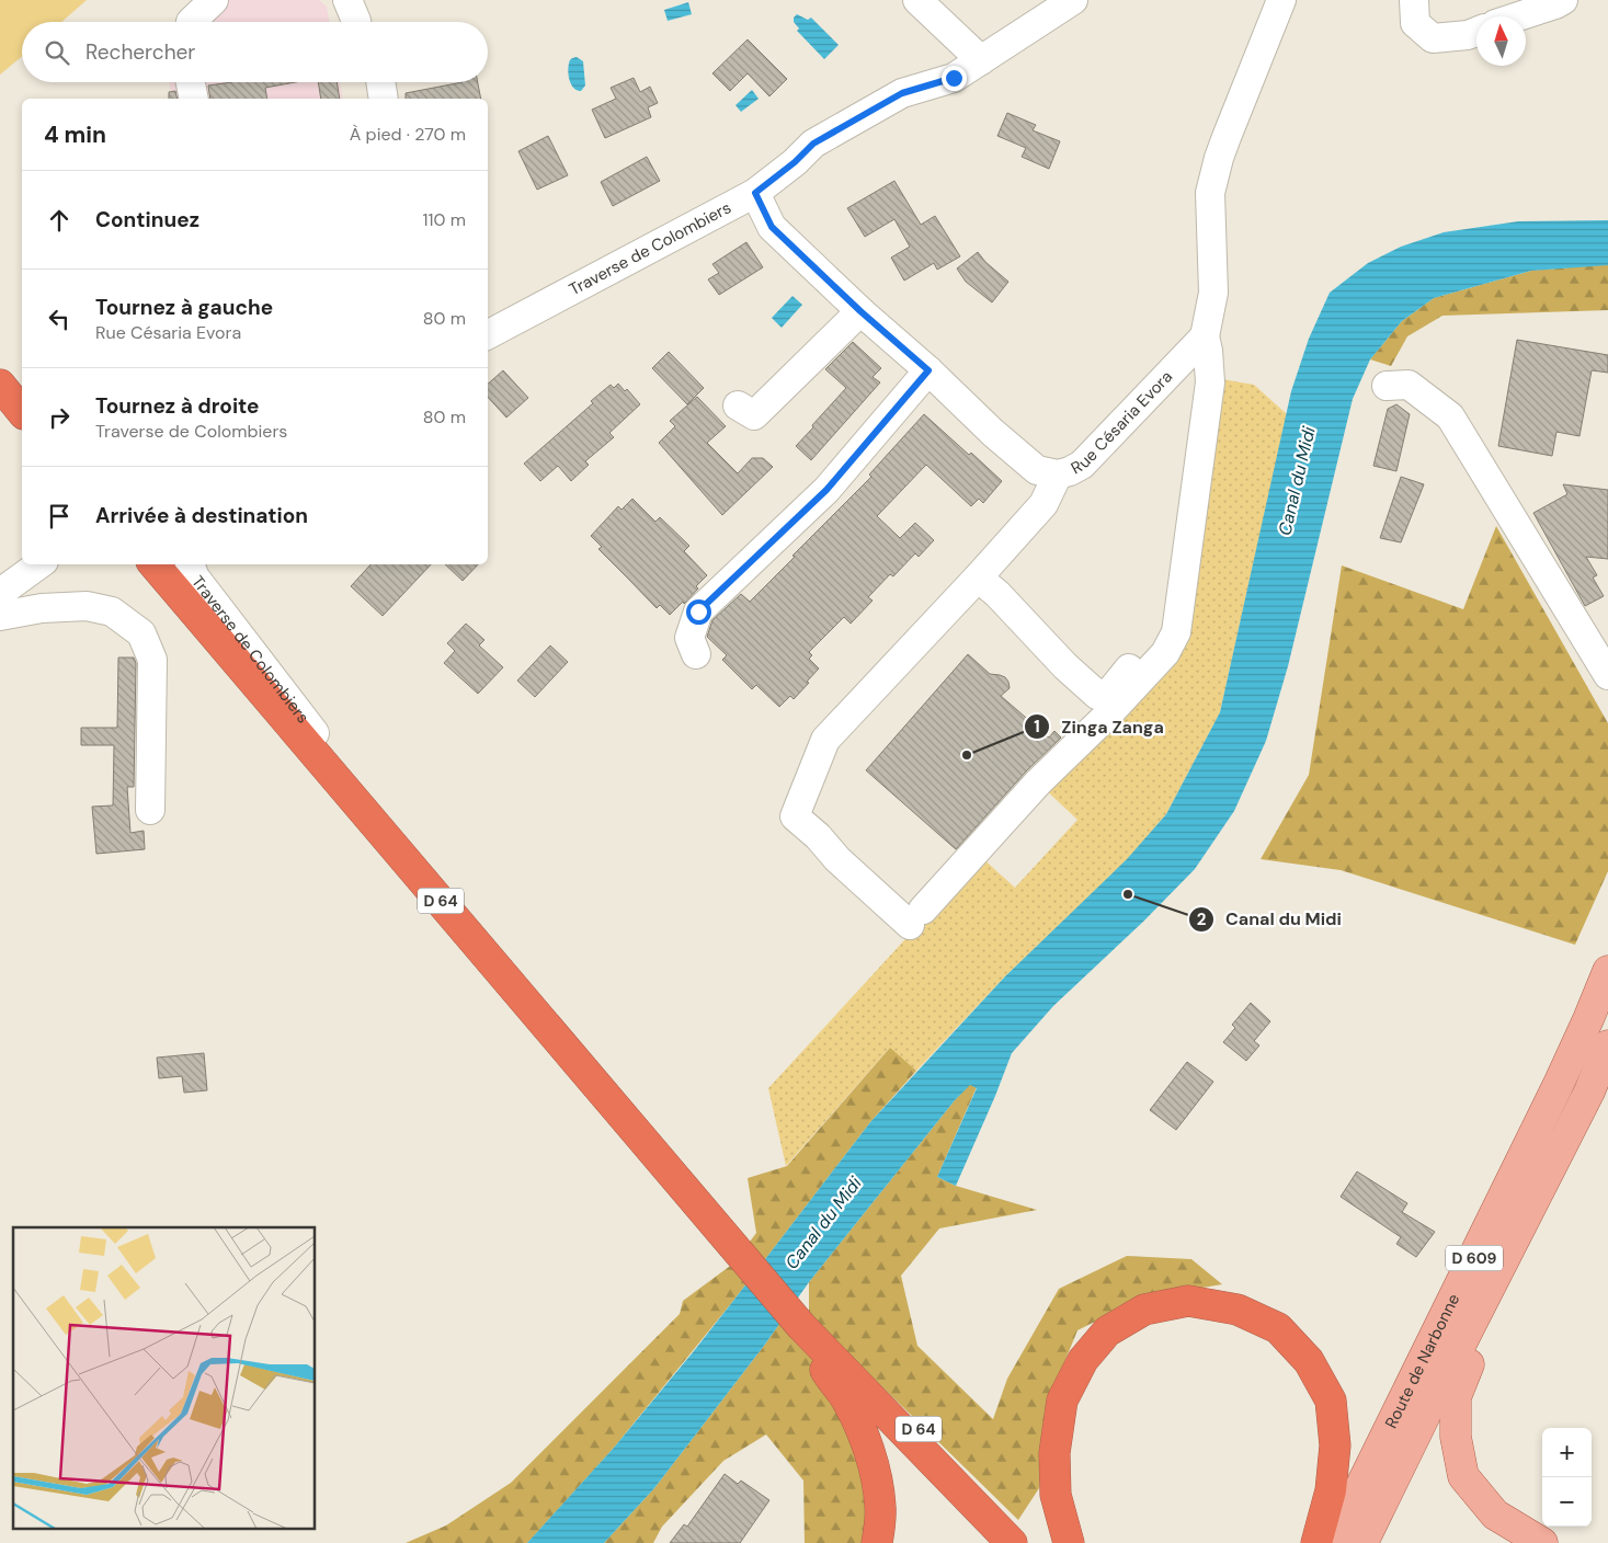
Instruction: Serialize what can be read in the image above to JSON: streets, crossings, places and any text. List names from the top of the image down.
{
  "streets": {
    "highway": ["D 64"],
    "main road": ["D 609", "Route de Narbonne"],
    "street": ["Traverse de Colombiers", "Rue Césaria Evora"]
  },
  "crossings": [
    ["Traverse de Colombiers", "Rue Césaria Evora"],
    ["Traverse de Colombiers", "D 64"]
  ],
  "water": ["Canal du Midi"],
  "places": ["Zinga Zanga", "Canal du Midi"],
  "north": "top",
  "page": {
    "search": "Rechercher",
    "heading": ["4 min", "À pied · 270 m"],
    "list": [
      ["Continuez", "110 m"],
      ["Tournez à gauche", "Rue Césaria Evora", "80 m"],
      ["Tournez à droite", "Traverse de Colombiers", "80 m"],
      "Arrivée à destination"
    ],
    "map_buttons": ["+", "−"]
  }
}
